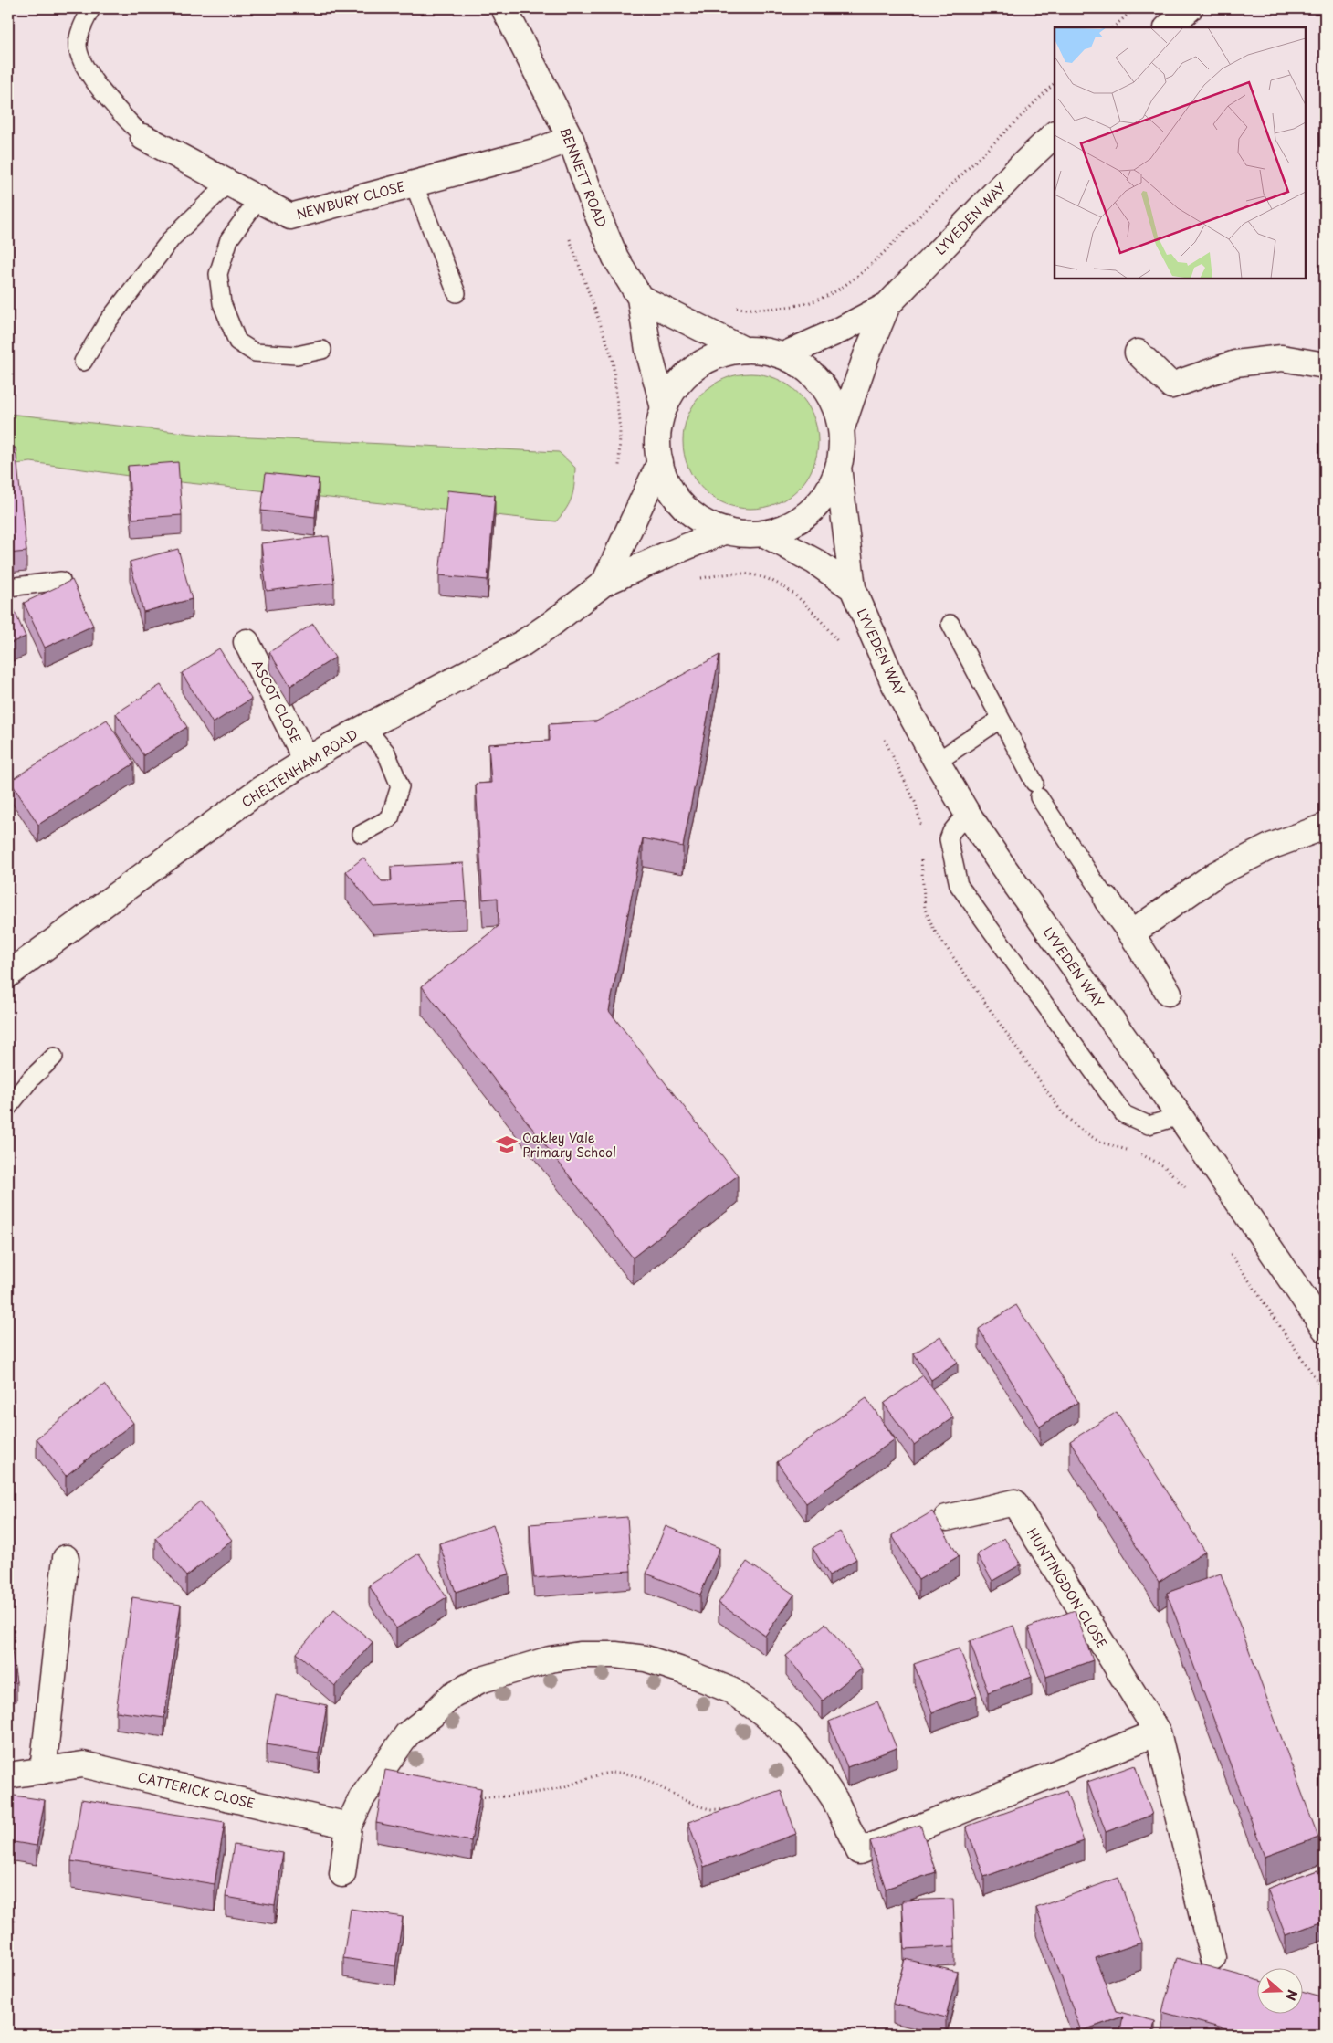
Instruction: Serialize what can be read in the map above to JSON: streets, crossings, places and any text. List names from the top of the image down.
{
  "streets": {
    "street": [
      "BENNETT ROAD",
      "NEWBURY CLOSE",
      "LYVEDEN WAY",
      "ASCOT CLOSE",
      "CHELTENHAM ROAD",
      "HUNTINGDON CLOSE",
      "CATTERICK CLOSE"
    ]
  },
  "crossings": [
    ["BENNETT ROAD", "NEWBURY CLOSE"],
    ["ASCOT CLOSE", "CHELTENHAM ROAD"]
  ],
  "places": {
    "school or university": ["Oakley Vale Primary School"]
  },
  "north": "right"
}
